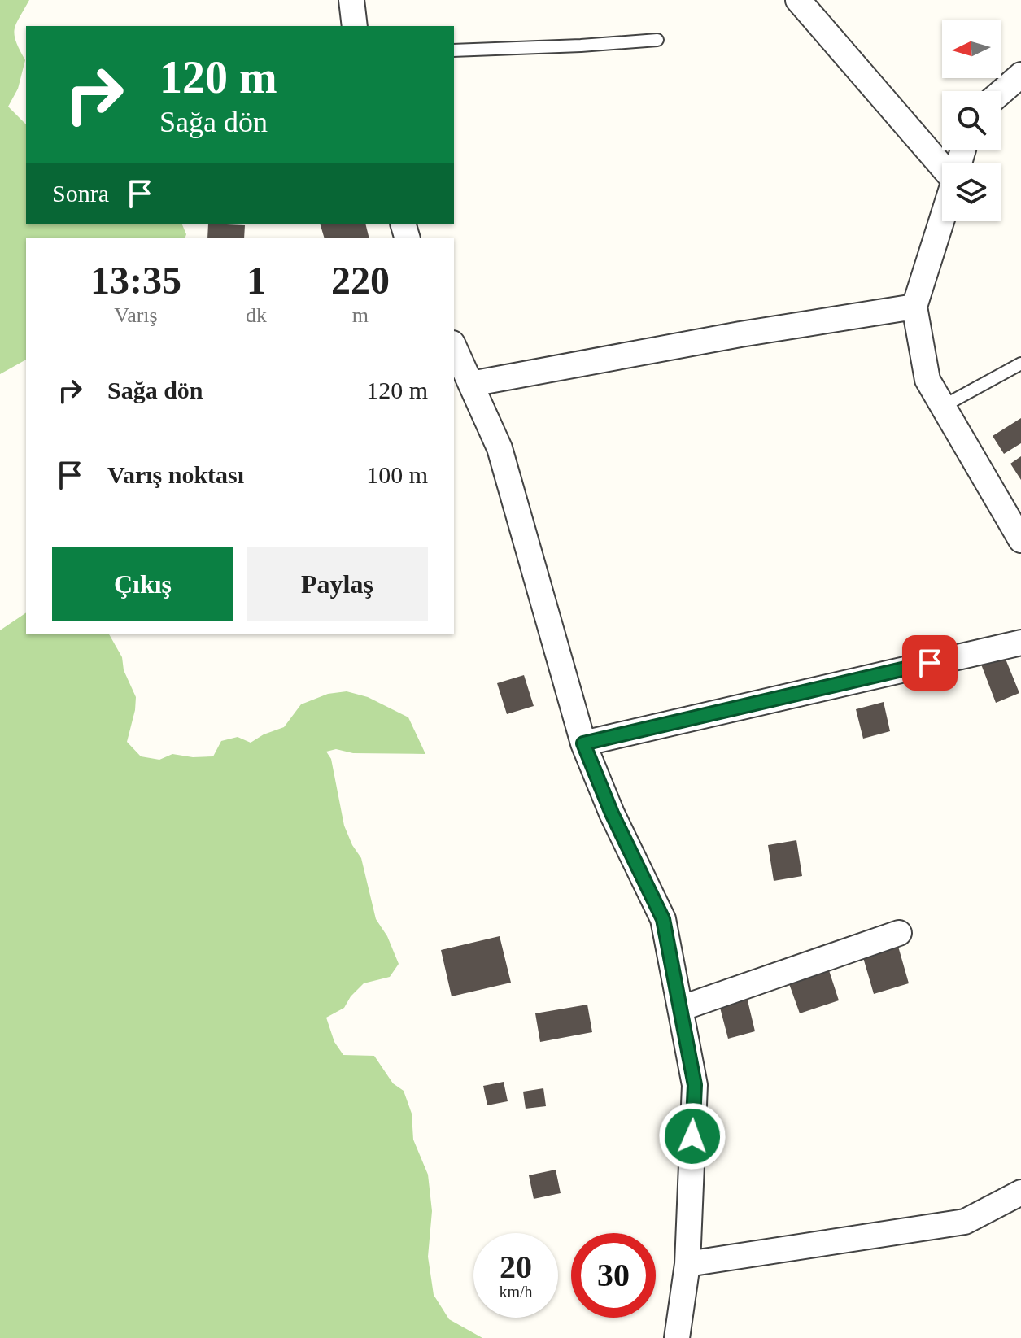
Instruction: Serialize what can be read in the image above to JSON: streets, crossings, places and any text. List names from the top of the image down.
{
  "north": "left",
  "page": {
    "turn": ["120 m", "Sağa dön"],
    "then": "Sonra",
    "eta": [
      "13:35",
      "Varış",
      "1",
      "dk",
      "220",
      "m"
    ],
    "list": [
      {
        "name": "Sağa dön",
        "value": "120 m"
      },
      {
        "name": "Varış noktası",
        "value": "100 m"
      }
    ],
    "buttons": ["Çıkış", "Paylaş"],
    "speed": "20 km/h",
    "limit": "30"
  }
}
